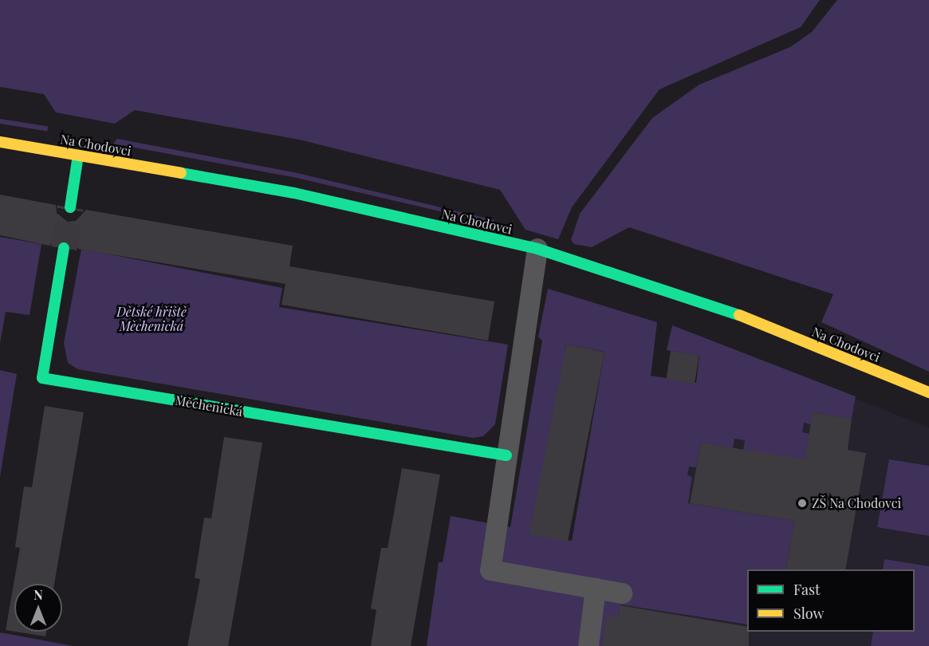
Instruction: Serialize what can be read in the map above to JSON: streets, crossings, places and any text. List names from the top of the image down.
{
  "streets": {
    "street": ["Na Chodovci", "Měchenická"]
  },
  "parks": ["Dětské hřiště Měchenická"],
  "places": ["ZŠ Na Chodovci"],
  "legend": ["Fast", "Slow"],
  "north": "top"
}
